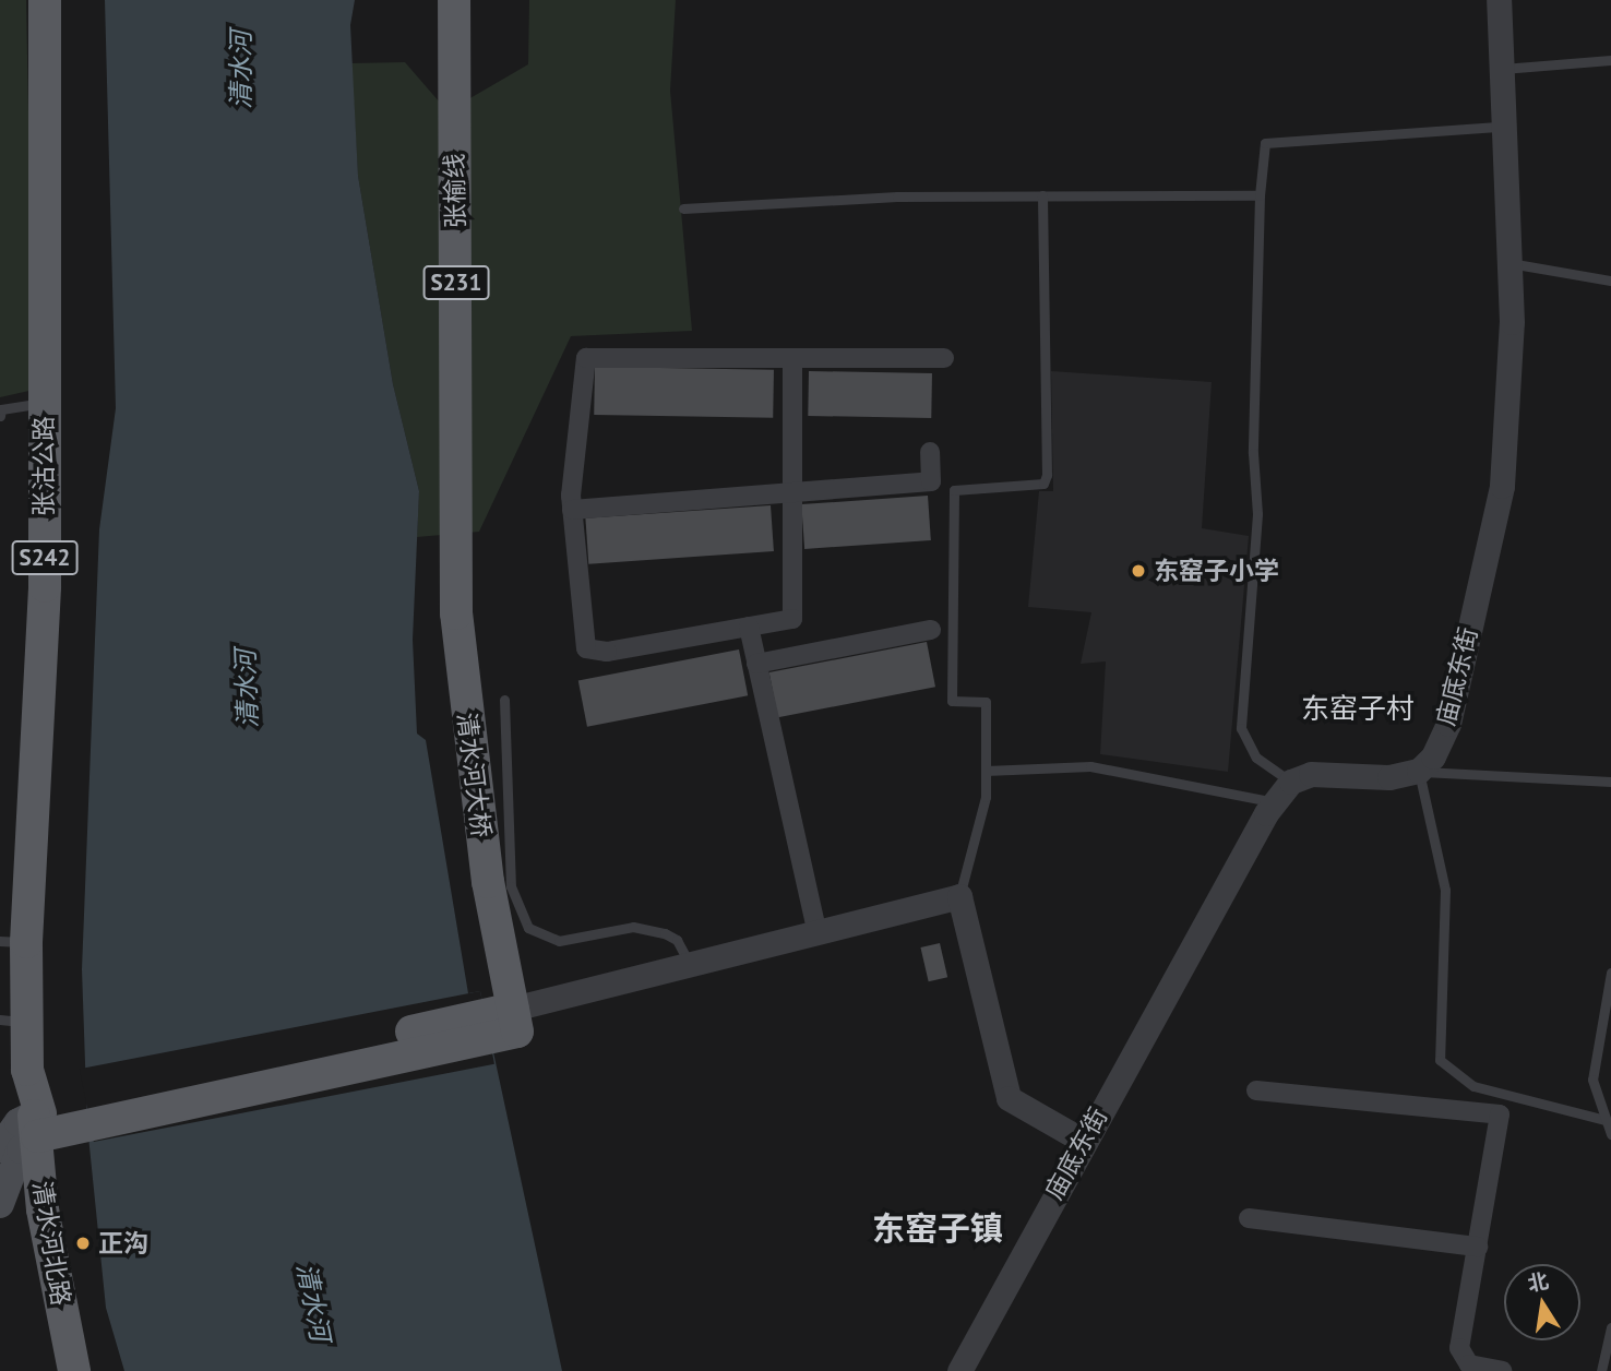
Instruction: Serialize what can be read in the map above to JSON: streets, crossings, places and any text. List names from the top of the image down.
{
  "streets": {
    "main road": [
      "张榆线",
      "S231",
      "张沽公路",
      "S242",
      "清水河大桥",
      "清水河北路"
    ],
    "street": ["庙底东街"]
  },
  "crossings": [
    ["张榆线", "清水河大桥"],
    ["张沽公路", "清水河北路"]
  ],
  "districts": ["东窑子村", "东窑子镇"],
  "water": ["清水河"],
  "places": ["东窑子小学", "正沟"],
  "north": "top"
}
